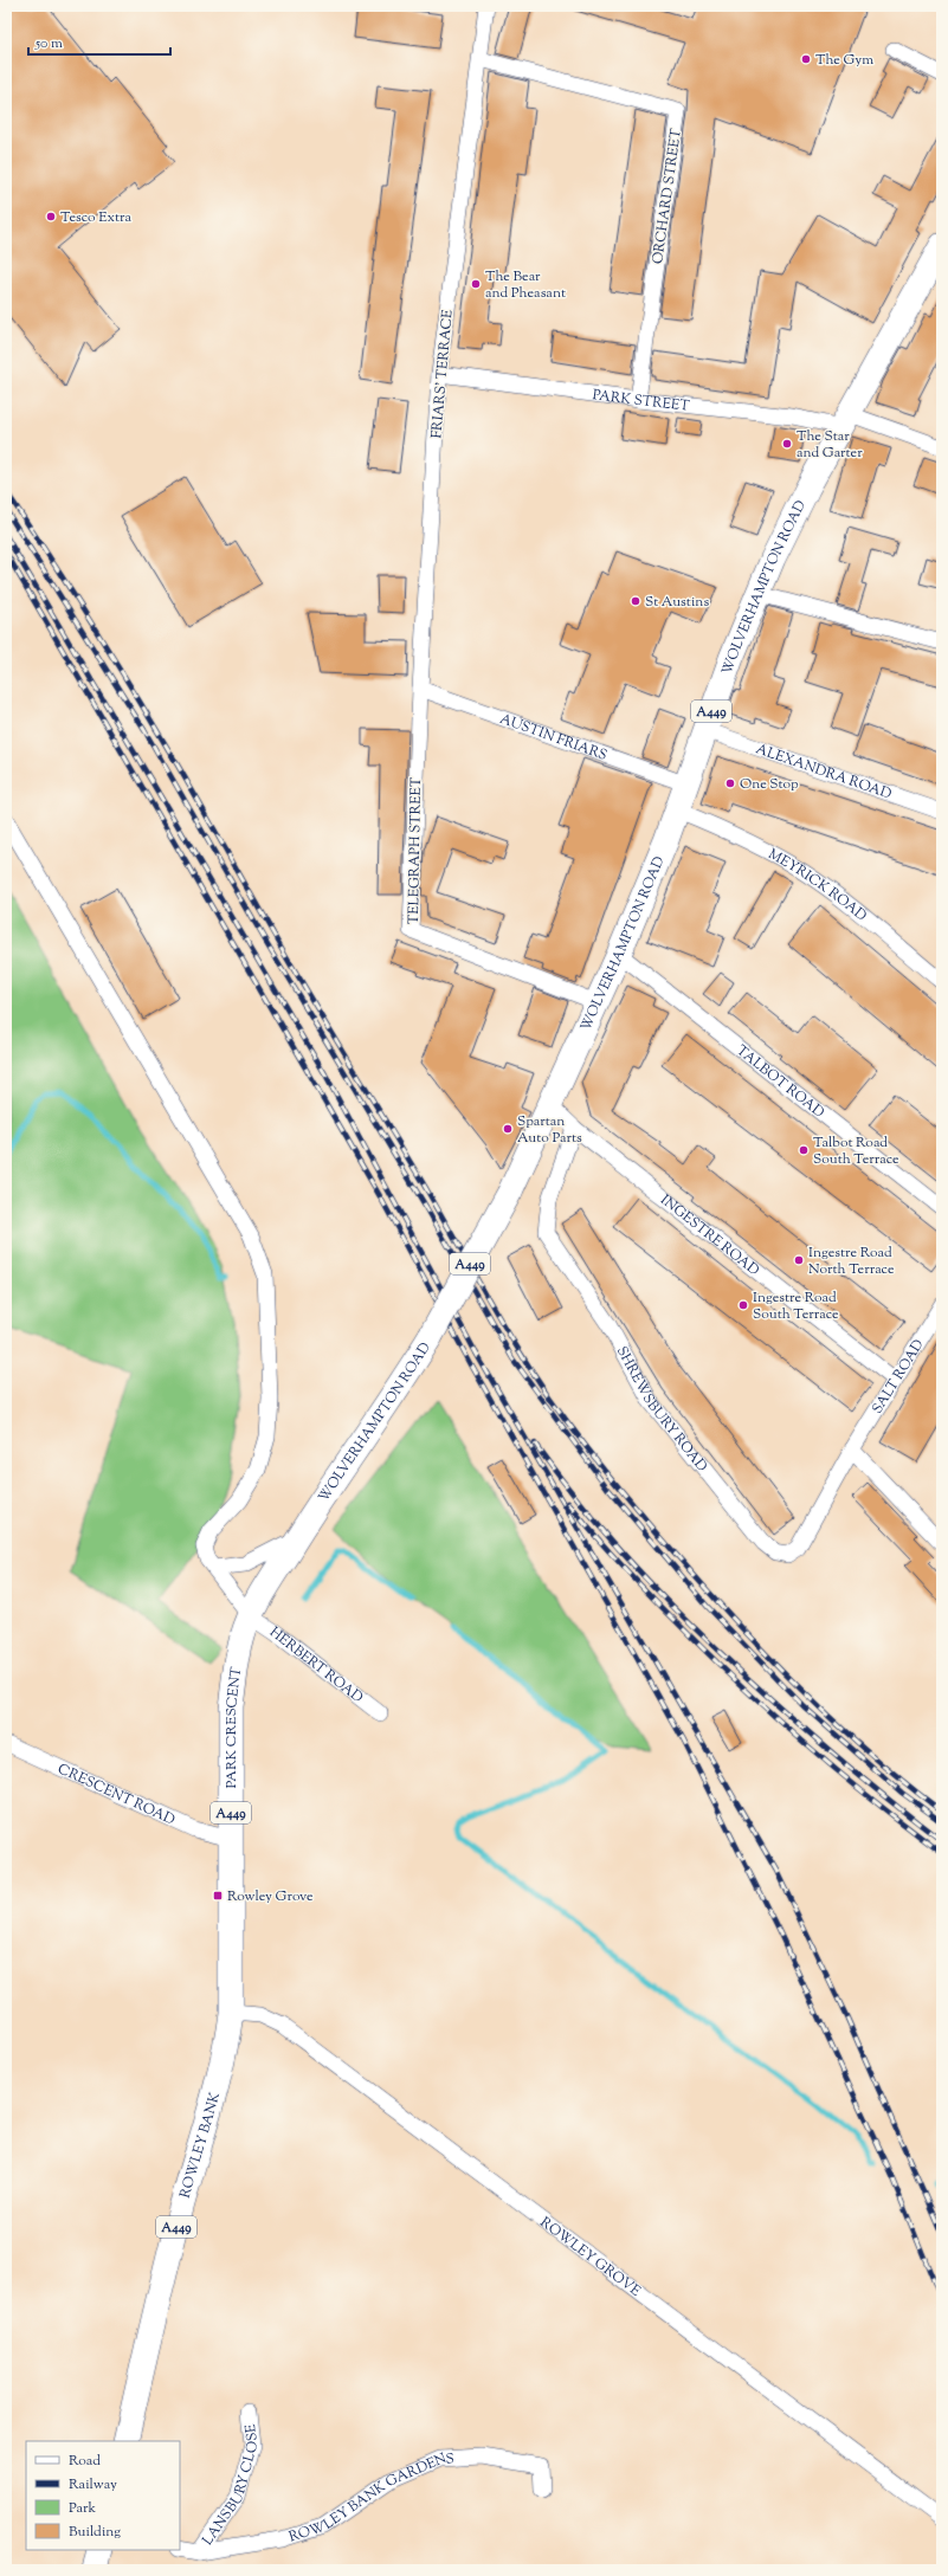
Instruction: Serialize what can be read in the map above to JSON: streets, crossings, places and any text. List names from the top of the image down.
{
  "streets": {
    "highway": [
      "WOLVERHAMPTON ROAD",
      "A449",
      "PARK CRESCENT",
      "ROWLEY BANK"
    ],
    "street": [
      "ORCHARD STREET",
      "FRIARS' TERRACE",
      "PARK STREET",
      "AUSTIN FRIARS",
      "ALEXANDRA ROAD",
      "TELEGRAPH STREET",
      "MEYRICK ROAD",
      "TALBOT ROAD",
      "INGESTRE ROAD",
      "SALT ROAD",
      "SHREWSBURY ROAD",
      "HERBERT ROAD",
      "CRESCENT ROAD",
      "ROWLEY GROVE",
      "LANSBURY CLOSE",
      "ROWLEY BANK GARDENS"
    ]
  },
  "crossings": [
    ["ORCHARD STREET", "FRIARS' TERRACE"],
    ["ORCHARD STREET", "PARK STREET"],
    ["FRIARS' TERRACE", "PARK STREET"],
    ["FRIARS' TERRACE", "AUSTIN FRIARS"],
    ["FRIARS' TERRACE", "TELEGRAPH STREET"],
    ["PARK STREET", "WOLVERHAMPTON ROAD"],
    ["WOLVERHAMPTON ROAD", "AUSTIN FRIARS"],
    ["WOLVERHAMPTON ROAD", "ALEXANDRA ROAD"],
    ["WOLVERHAMPTON ROAD", "TELEGRAPH STREET"],
    ["WOLVERHAMPTON ROAD", "MEYRICK ROAD"],
    ["WOLVERHAMPTON ROAD", "TALBOT ROAD"],
    ["WOLVERHAMPTON ROAD", "INGESTRE ROAD"],
    ["WOLVERHAMPTON ROAD", "HERBERT ROAD"],
    ["WOLVERHAMPTON ROAD", "PARK CRESCENT"],
    ["AUSTIN FRIARS", "TELEGRAPH STREET"],
    ["INGESTRE ROAD", "SALT ROAD"],
    ["INGESTRE ROAD", "SHREWSBURY ROAD"],
    ["SALT ROAD", "SHREWSBURY ROAD"],
    ["HERBERT ROAD", "PARK CRESCENT"],
    ["PARK CRESCENT", "CRESCENT ROAD"],
    ["PARK CRESCENT", "ROWLEY BANK"],
    ["PARK CRESCENT", "ROWLEY GROVE"],
    ["ROWLEY BANK", "ROWLEY GROVE"],
    ["LANSBURY CLOSE", "ROWLEY BANK GARDENS"]
  ],
  "places": {
    "other": [
      "The Gym",
      "Tesco Extra",
      "The Bear and Pheasant",
      "The Star and Garter",
      "St Austins",
      "One Stop",
      "Spartan Auto Parts",
      "Talbot Road South Terrace",
      "Ingestre Road North Terrace",
      "Ingestre Road South Terrace"
    ],
    "transit": ["Rowley Grove"]
  },
  "legend": [
    "Road",
    "Railway",
    "Park",
    "Building"
  ],
  "scale_bar": "50 m"
}
